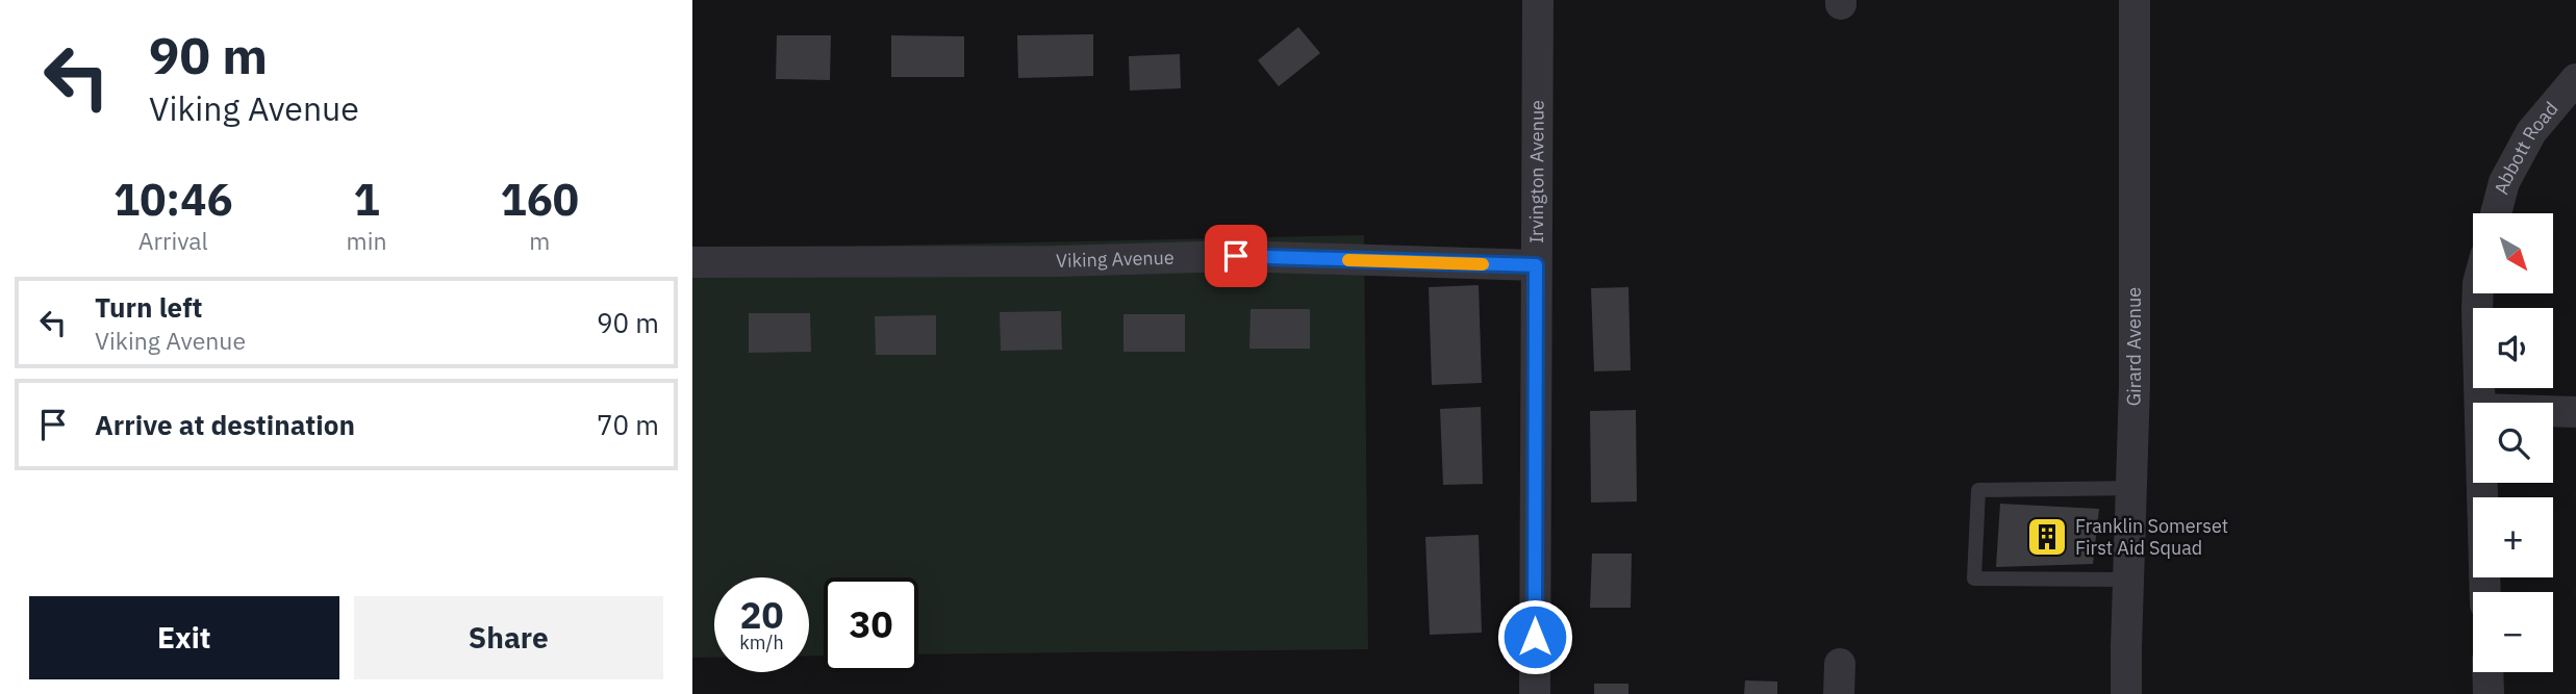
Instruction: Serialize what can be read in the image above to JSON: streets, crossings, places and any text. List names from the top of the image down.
{
  "streets": {
    "street": [
      "Abbott Road",
      "Irvington Avenue",
      "Viking Avenue",
      "Girard Avenue"
    ]
  },
  "crossings": [
    ["Irvington Avenue", "Viking Avenue"]
  ],
  "places": {
    "building": ["Franklin Somerset First Aid Squad"]
  },
  "north": "bottom right",
  "page": {
    "turn": ["90 m", "Viking Avenue"],
    "eta": [
      "10:46",
      "Arrival",
      "1",
      "min",
      "160",
      "m"
    ],
    "map_buttons": ["+", "−"],
    "list": [
      {
        "name": "Turn left",
        "note": "Viking Avenue",
        "value": "90 m"
      },
      {
        "name": "Arrive at destination",
        "value": "70 m"
      }
    ],
    "speed": "20 km/h",
    "limit": "30",
    "buttons": ["Exit", "Share"]
  }
}
